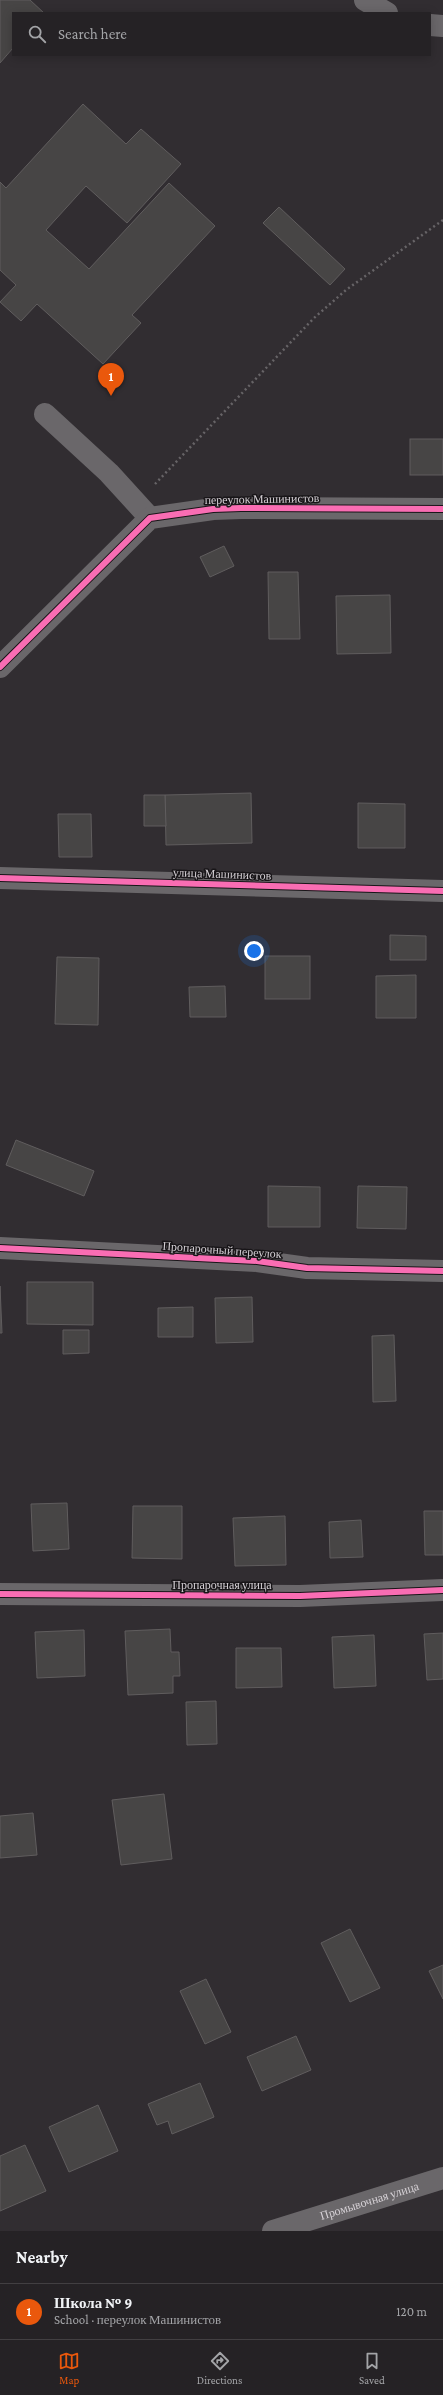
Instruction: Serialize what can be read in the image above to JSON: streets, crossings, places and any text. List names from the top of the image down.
{
  "streets": {
    "street": [
      "переулок Машинистов",
      "улица Машинистов",
      "Пропарочный переулок",
      "Пропарочная улица",
      "Промывочная улица"
    ]
  },
  "page": {
    "search": "Search here",
    "pins": "1",
    "heading": "Nearby",
    "list": [
      {
        "mark": "1",
        "name": "Школа № 9",
        "note": "School · переулок Машинистов",
        "value": "120 m"
      }
    ],
    "nav": ["Map", "Directions", "Saved"]
  }
}
